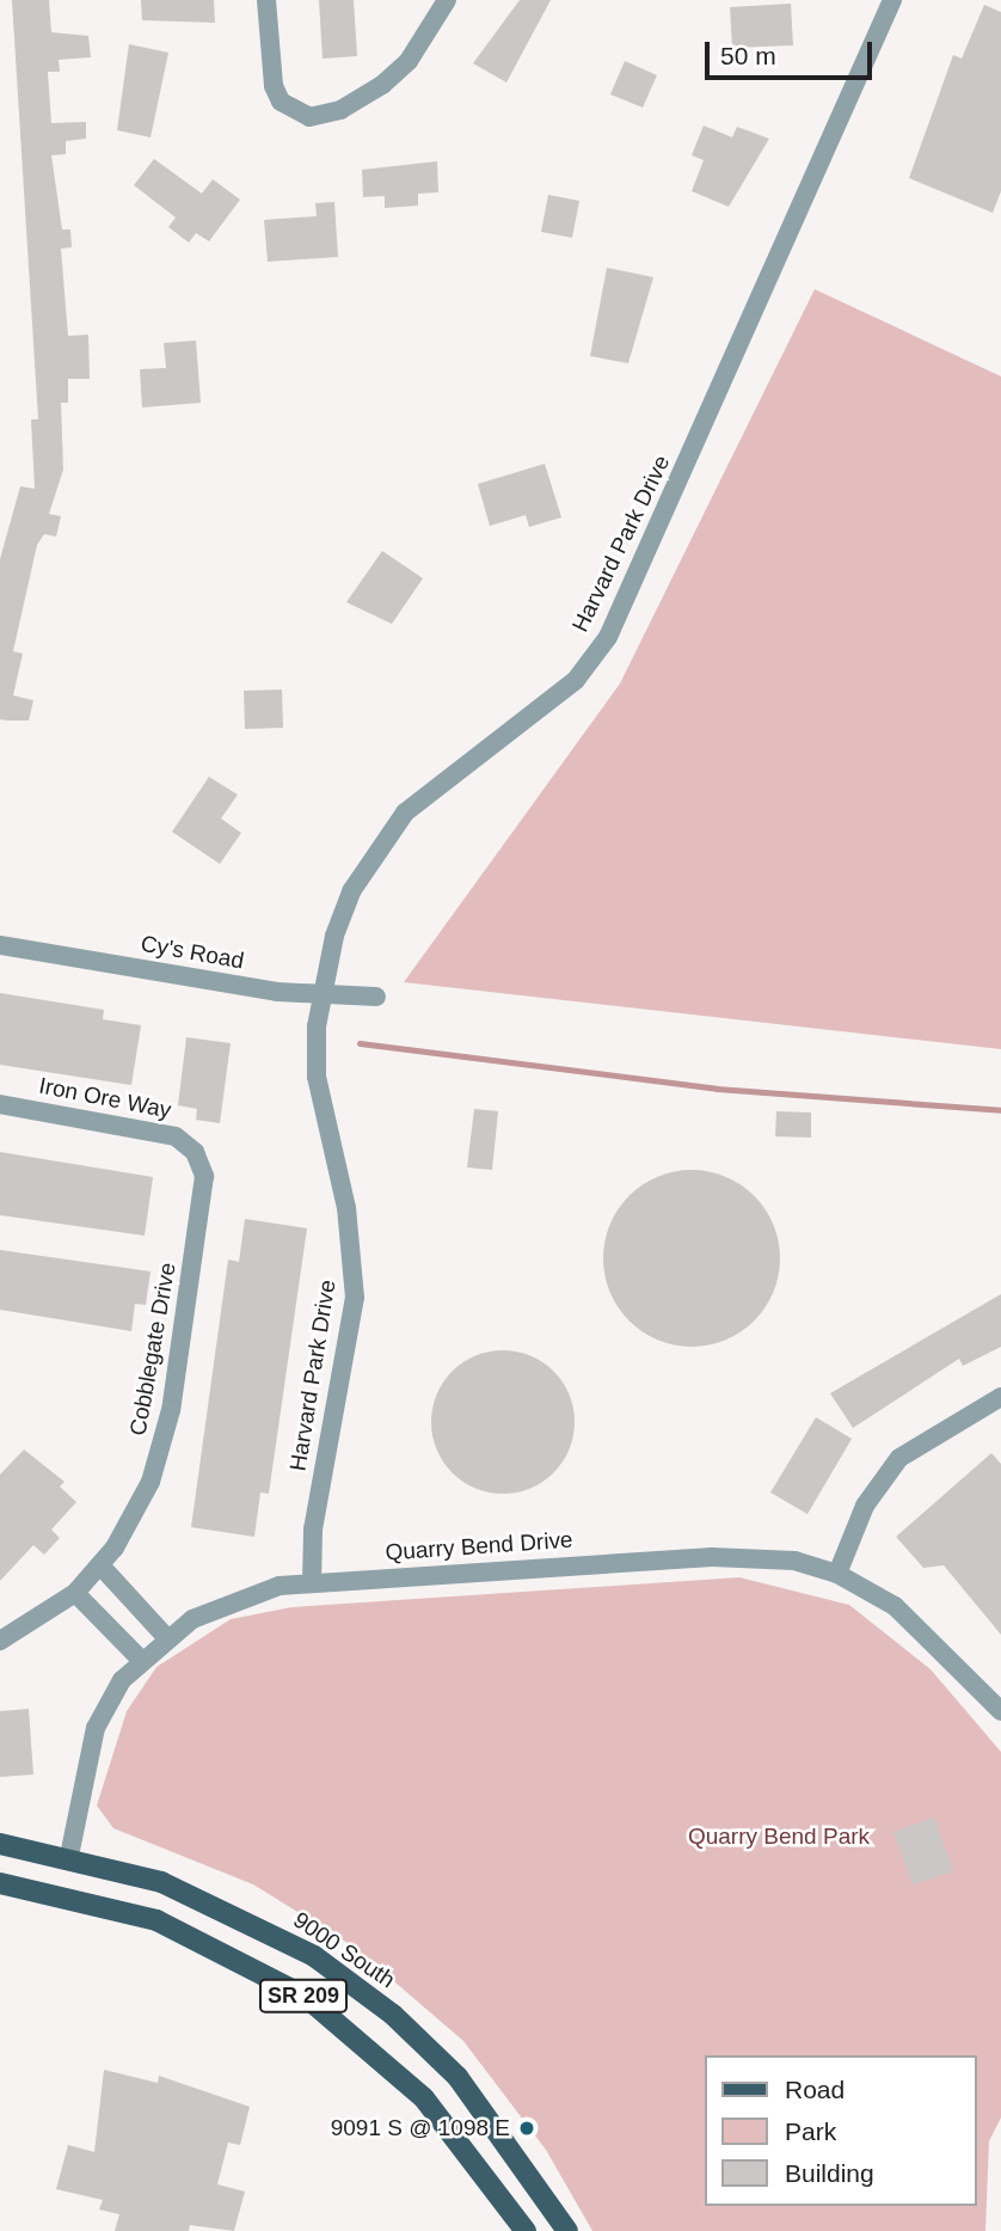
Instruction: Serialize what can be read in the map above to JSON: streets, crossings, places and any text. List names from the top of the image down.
{
  "streets": {
    "main road": ["9000 South", "SR 209"],
    "street": [
      "Harvard Park Drive",
      "Cy's Road",
      "Iron Ore Way",
      "Cobblegate Drive",
      "Quarry Bend Drive"
    ]
  },
  "crossings": [
    ["Harvard Park Drive", "Cy's Road"],
    ["Harvard Park Drive", "Quarry Bend Drive"],
    ["Iron Ore Way", "Cobblegate Drive"],
    ["Quarry Bend Drive", "9000 South"]
  ],
  "parks": ["Quarry Bend Park"],
  "places": ["9091 S @ 1098 E"],
  "legend": ["Road", "Park", "Building"],
  "scale_bar": "50 m"
}
